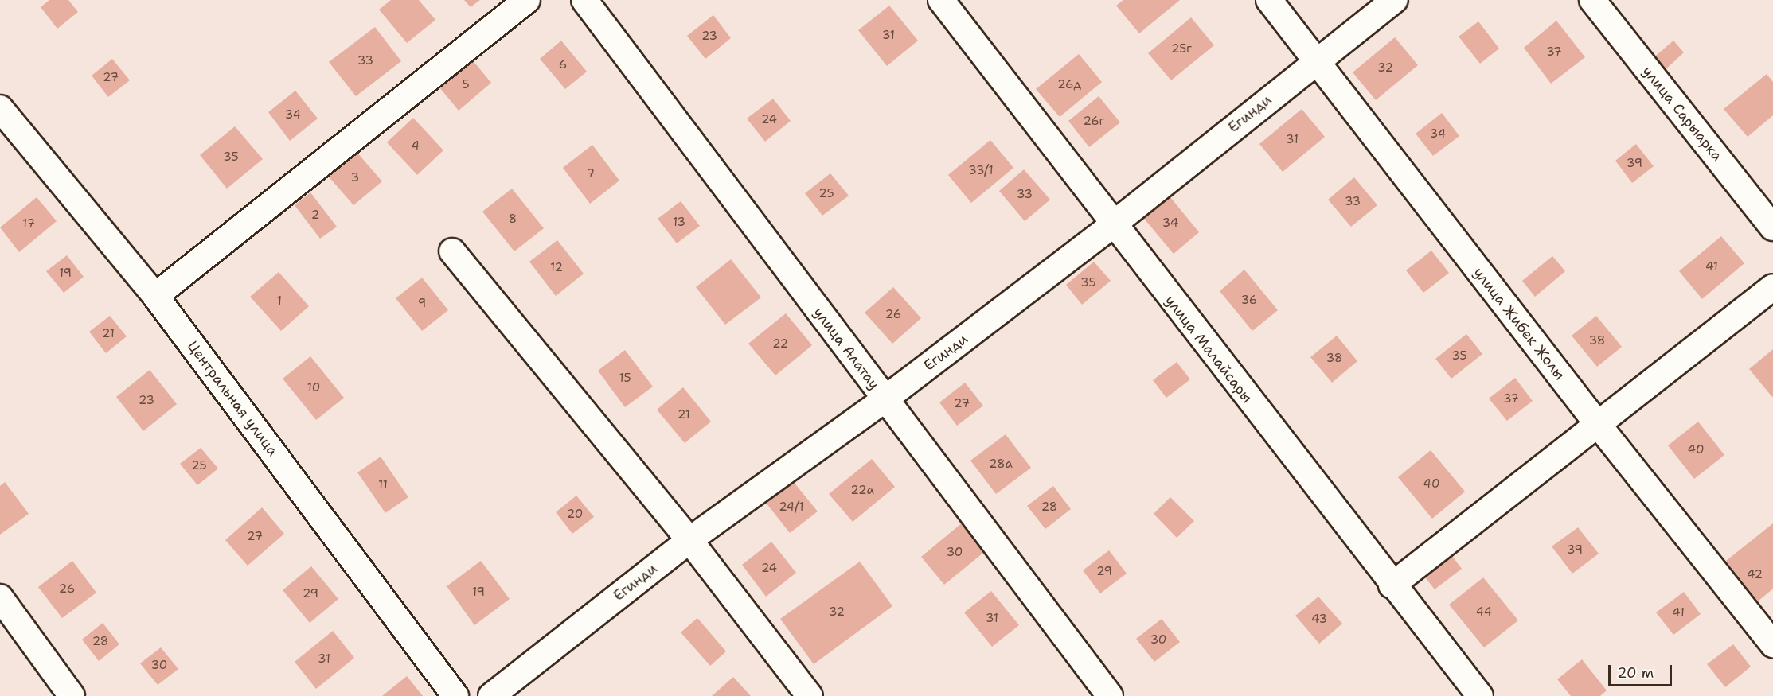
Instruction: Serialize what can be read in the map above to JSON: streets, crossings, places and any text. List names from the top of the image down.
{
  "streets": {
    "street": [
      "Егинди",
      "улица Сарыарка",
      "улица Жибек Жолы",
      "улица Алатау",
      "улица Малайсары",
      "Центральная улица"
    ]
  },
  "crossings": [
    ["Егинди", "улица Жибек Жолы"],
    ["Егинди", "улица Алатау"],
    ["Егинди", "улица Малайсары"]
  ],
  "house_numbers": [
    "31",
    "23",
    "25г",
    "37",
    "33",
    "6",
    "32",
    "27",
    "5",
    "26д",
    "34",
    "24",
    "26г",
    "34",
    "31",
    "4",
    "35",
    "39",
    "33/1",
    "7",
    "3",
    "25",
    "33",
    "33",
    "2",
    "8",
    "13",
    "34",
    "17",
    "41",
    "12",
    "19",
    "35",
    "36",
    "1",
    "9",
    "26",
    "21",
    "38",
    "22",
    "35",
    "38",
    "15",
    "10",
    "37",
    "23",
    "27",
    "21",
    "40",
    "28а",
    "25",
    "40",
    "11",
    "22а",
    "24/1",
    "28",
    "20",
    "27",
    "39",
    "30",
    "24",
    "29",
    "42",
    "26",
    "19",
    "29",
    "32",
    "44",
    "41",
    "31",
    "43",
    "30",
    "28",
    "31",
    "30"
  ],
  "scale_bar": "20 m"
}
